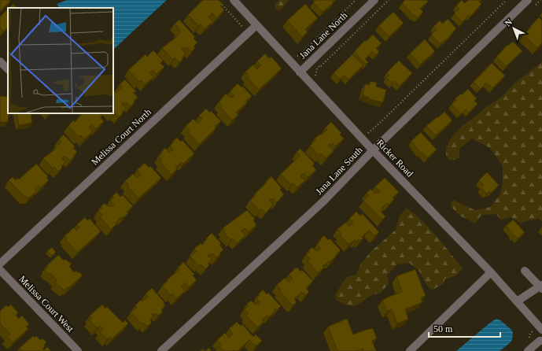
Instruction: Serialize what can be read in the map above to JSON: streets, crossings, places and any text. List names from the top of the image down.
{
  "streets": {
    "street": [
      "Jana Lane North",
      "Melissa Court North",
      "Ricker Road",
      "Jana Lane South",
      "Melissa Court West"
    ]
  },
  "crossings": [
    ["Jana Lane North", "Ricker Road"],
    ["Melissa Court North", "Ricker Road"],
    ["Ricker Road", "Jana Lane South"]
  ],
  "scale_bar": "50 m",
  "north": "top left"
}
